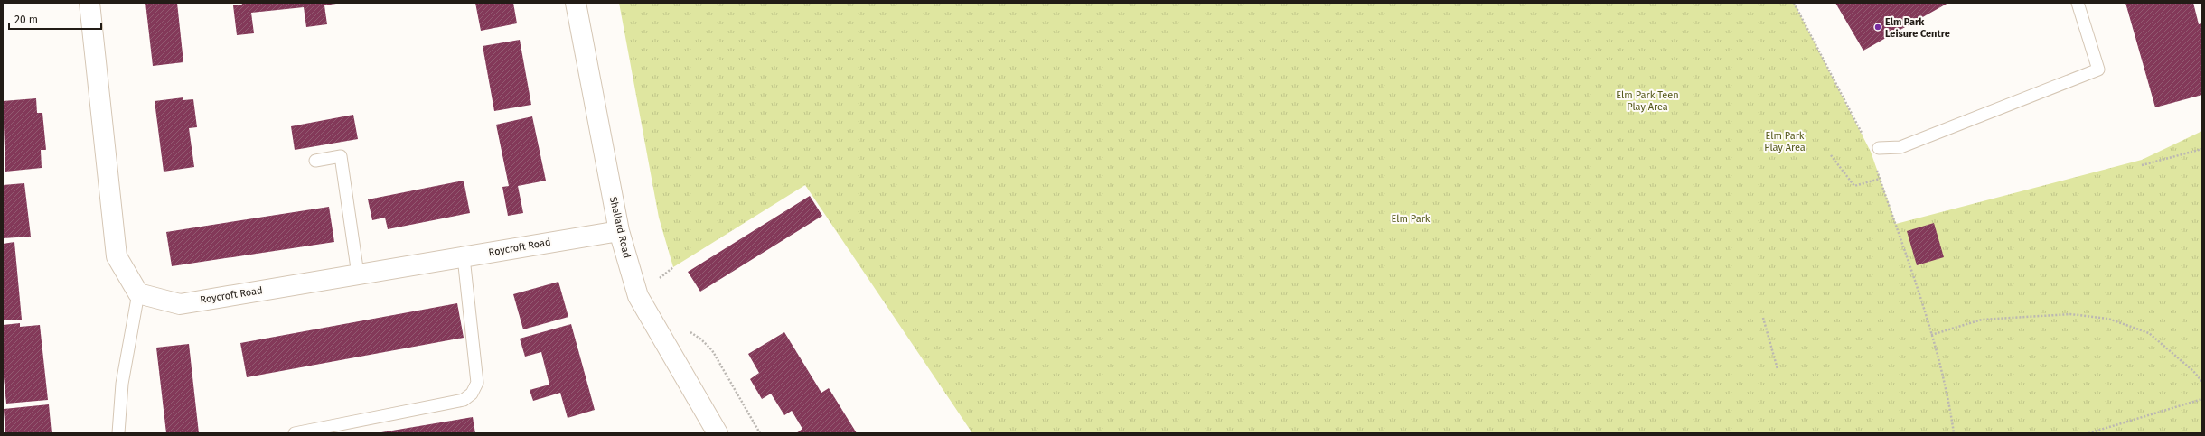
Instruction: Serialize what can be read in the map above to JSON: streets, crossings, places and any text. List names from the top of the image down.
{
  "streets": {
    "street": ["Shellard Road", "Roycroft Road"]
  },
  "crossings": [
    ["Shellard Road", "Roycroft Road"]
  ],
  "parks": ["Elm Park Teen Play Area", "Elm Park Play Area", "Elm Park"],
  "places": ["Elm Park Leisure Centre"],
  "scale_bar": "20 m"
}
